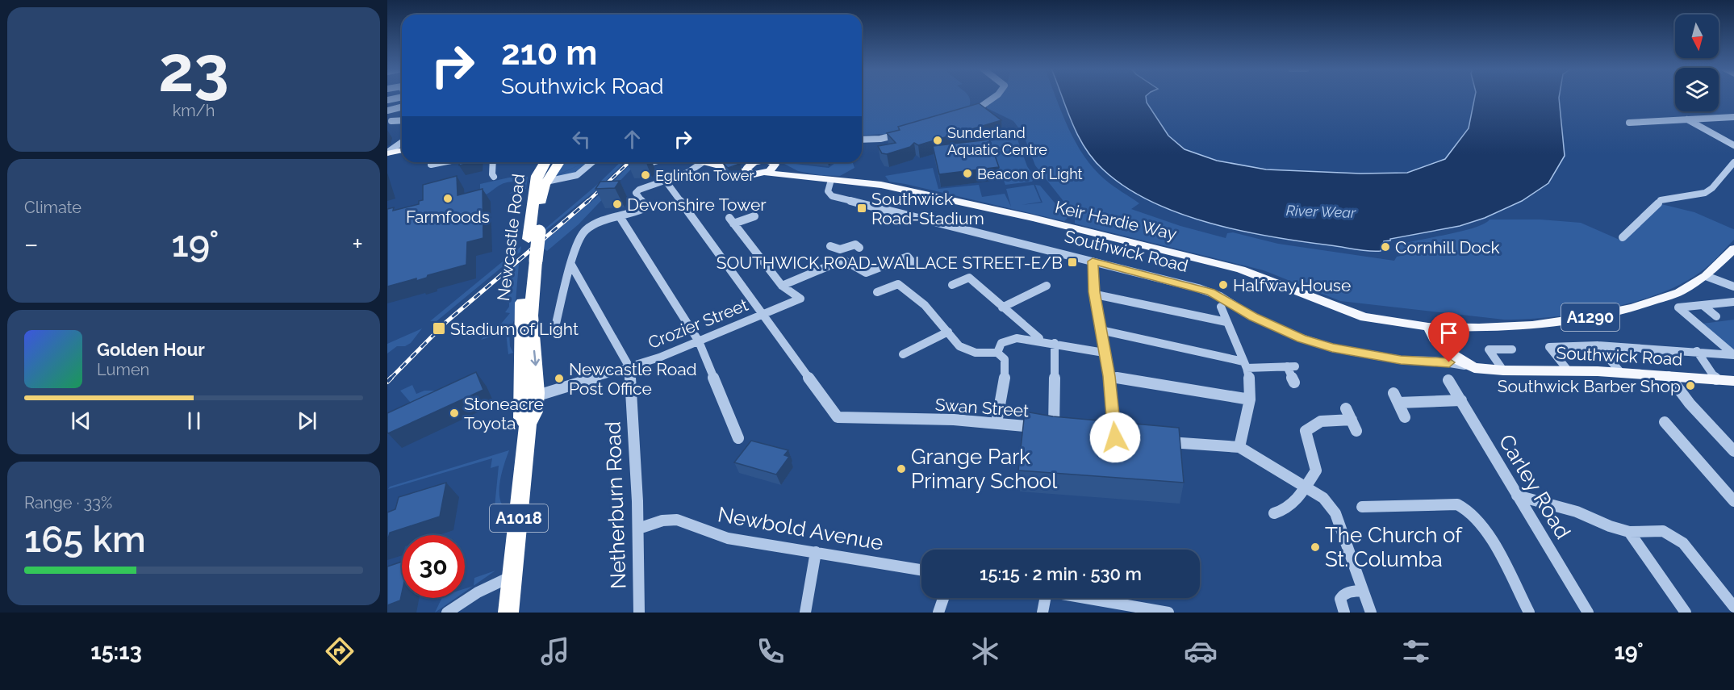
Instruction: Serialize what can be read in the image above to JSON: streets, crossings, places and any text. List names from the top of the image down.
{
  "streets": {
    "highway": ["Newcastle Road", "A1018"],
    "main road": ["Keir Hardie Way", "Southwick Road", "A1290"],
    "street": [
      "Crozier Street",
      "Swan Street",
      "Carley Road",
      "Netherburn Road",
      "Newbold Avenue"
    ]
  },
  "crossings": [
    ["Keir Hardie Way", "Southwick Road"],
    ["Keir Hardie Way", "A1290"],
    ["Newcastle Road", "Crozier Street"],
    ["Newcastle Road", "A1018"],
    ["Crozier Street", "Swan Street"],
    ["Crozier Street", "Netherburn Road"],
    ["Netherburn Road", "Newbold Avenue"]
  ],
  "water": ["River Wear"],
  "places": {
    "other": [
      "Sunderland Aquatic Centre",
      "Beacon of Light",
      "Eglinton Tower",
      "Farmfoods",
      "Devonshire Tower",
      "Cornhill Dock",
      "Halfway House",
      "Newcastle Road Post Office",
      "Southwick Barber Shop",
      "Stoneacre Toyota",
      "Grange Park Primary School",
      "The Church of St. Columba"
    ],
    "transit": ["Southwick Road-Stadium", "SOUTHWICK ROAD-WALLACE STREET-E/B", "Stadium of Light"]
  },
  "north": "bottom",
  "page": {
    "tile": [
      ["23", "km/h"],
      "Climate",
      ["Range · 33%", "165 km"]
    ],
    "turn": ["210 m", "Southwick Road"],
    "heat": ["−", "19°", "+"],
    "song": ["Golden Hour", "Lumen"],
    "limit": "30",
    "trip": "15:15 · 2 min · 530 m",
    "tabs": ["15:13", "19°"]
  }
}
